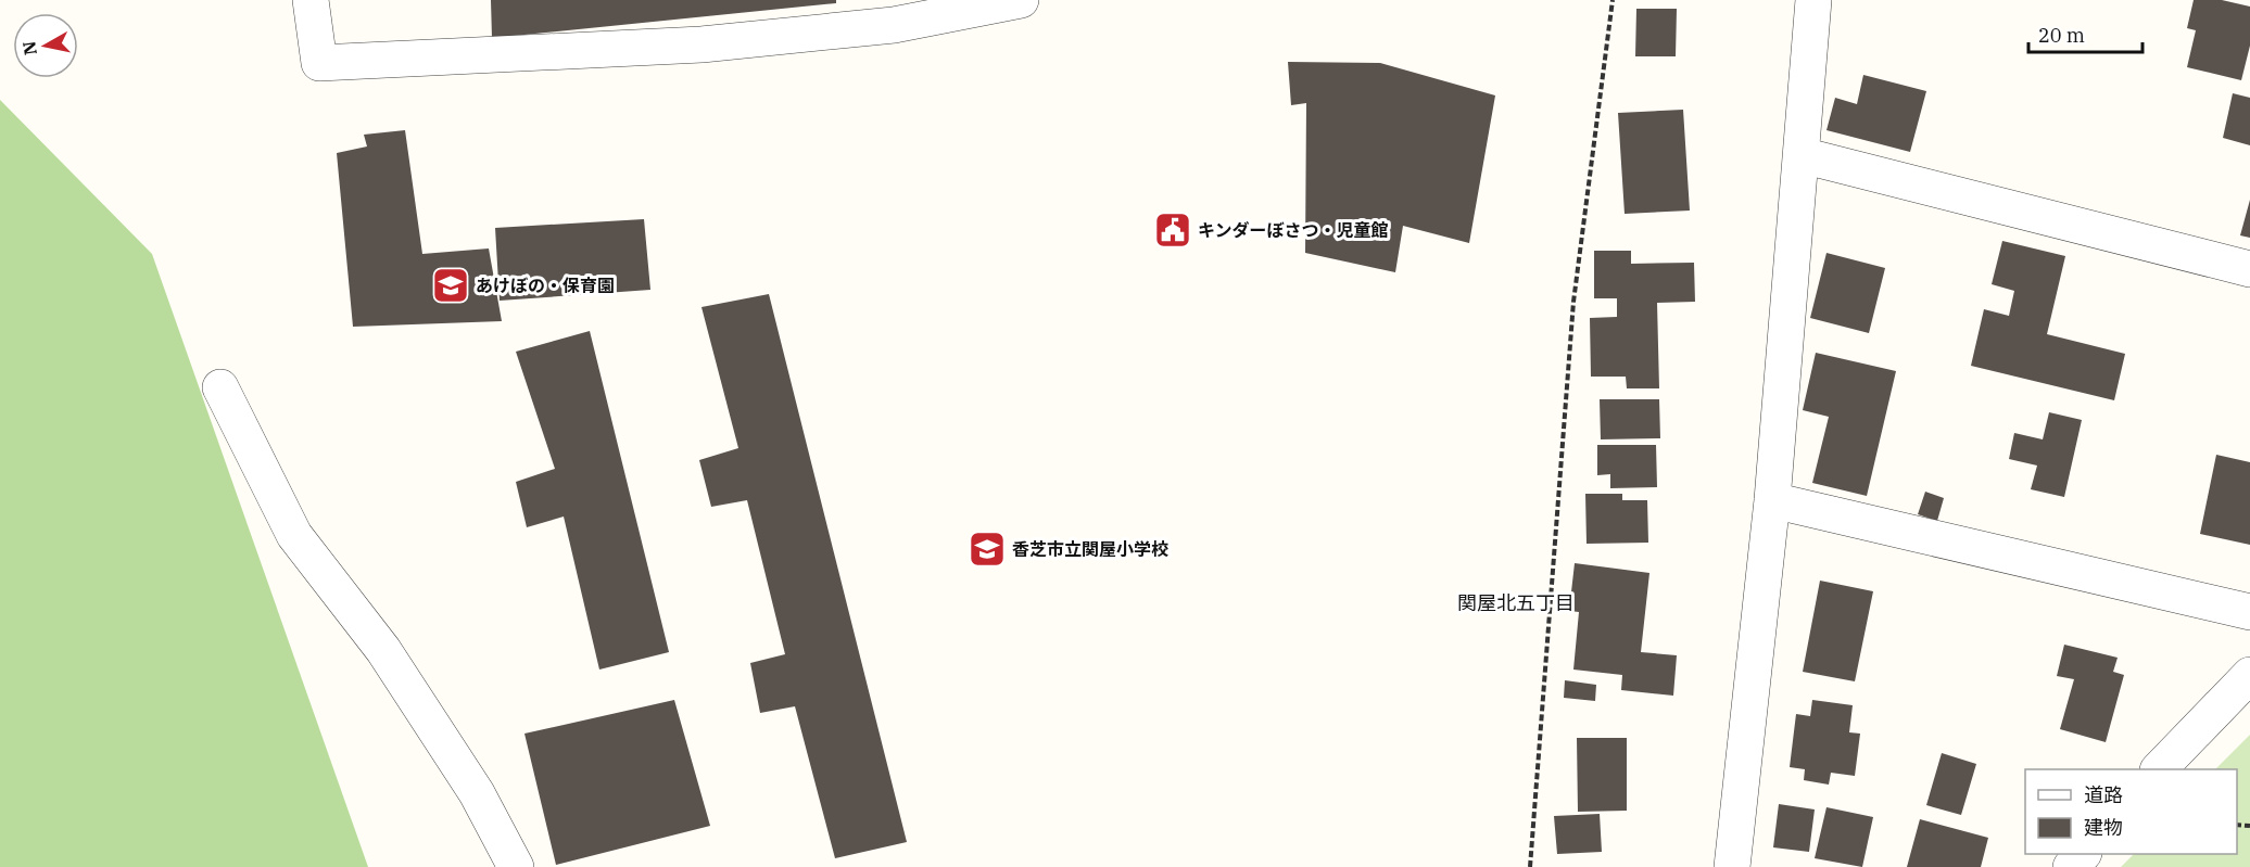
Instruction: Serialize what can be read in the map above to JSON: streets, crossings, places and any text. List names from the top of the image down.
{
  "districts": ["関屋北五丁目"],
  "places": {
    "public building": ["キンダーぼさつ・児童館"],
    "school or university": ["あけぼの・保育園", "香芝市立関屋小学校"]
  },
  "legend": ["道路", "建物"],
  "scale_bar": "20 m",
  "north": "left"
}
